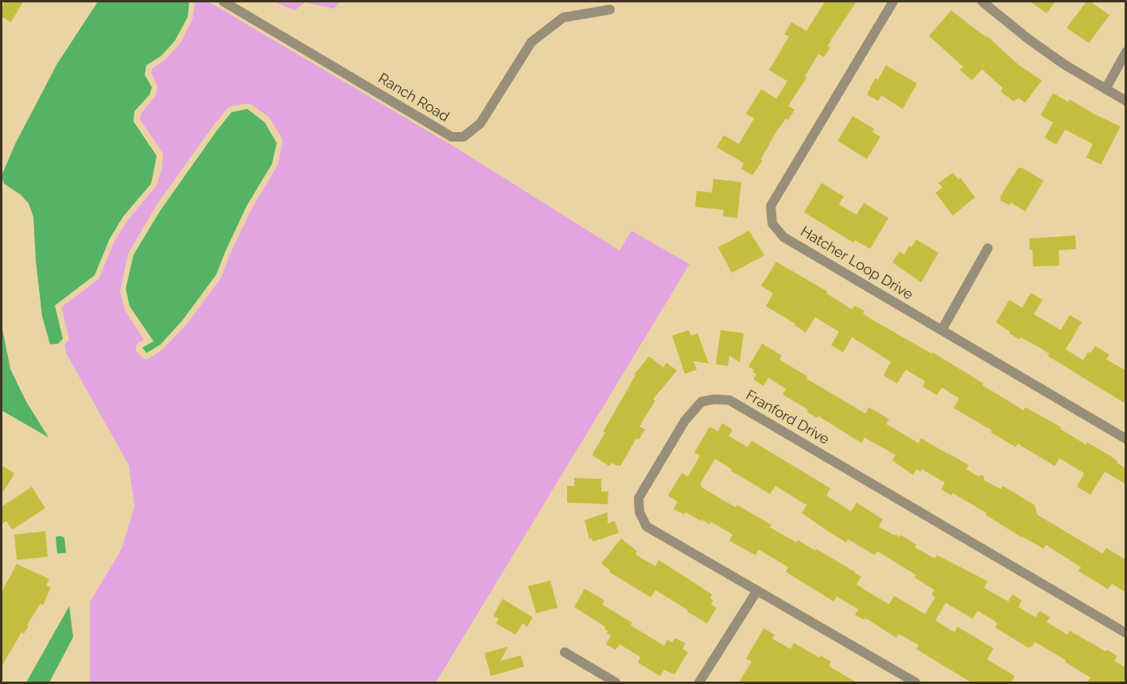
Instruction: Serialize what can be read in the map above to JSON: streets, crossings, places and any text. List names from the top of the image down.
{
  "streets": {
    "street": ["Ranch Road", "Hatcher Loop Drive", "Franford Drive"]
  }
}
